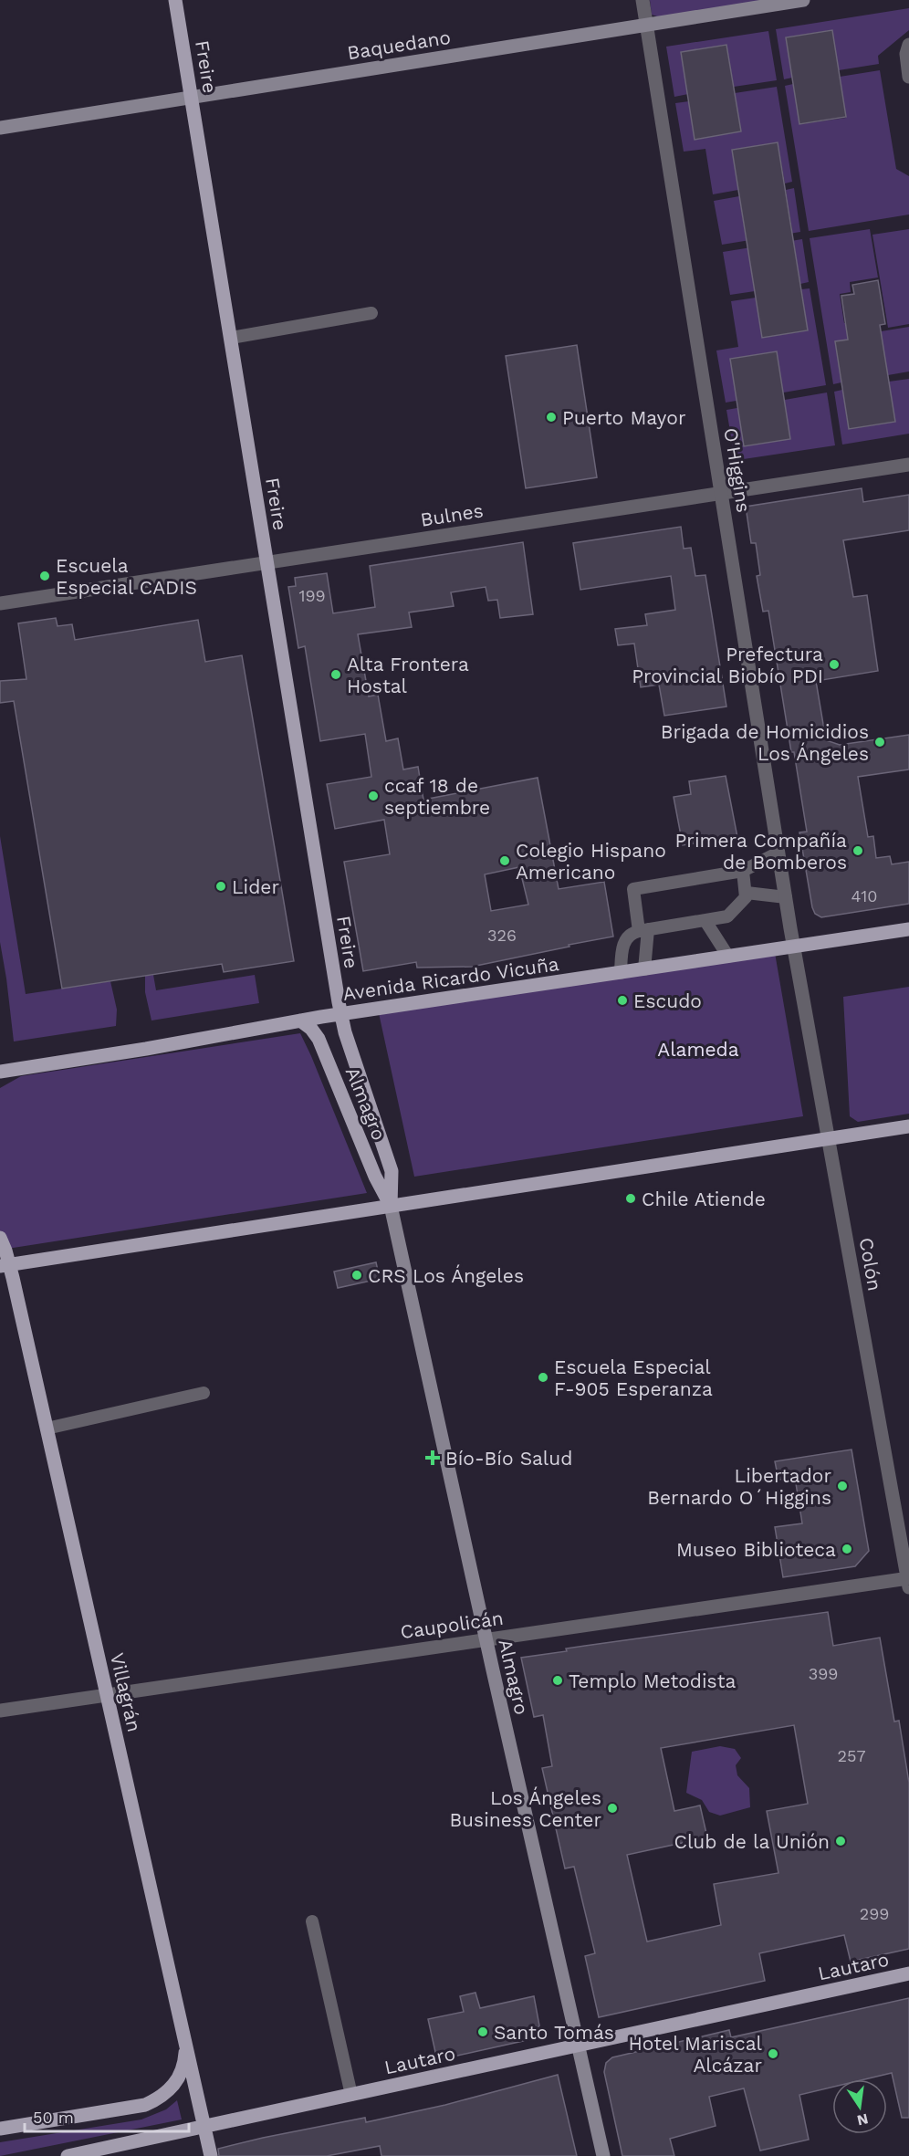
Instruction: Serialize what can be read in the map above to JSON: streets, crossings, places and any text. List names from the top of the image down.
{
  "streets": {
    "main road": [
      "Baquedano",
      "Freire",
      "Avenida Ricardo Vicuña",
      "Almagro",
      "Villagrán",
      "Lautaro"
    ],
    "street": [
      "O'Higgins",
      "Bulnes",
      "Colón",
      "Caupolicán"
    ]
  },
  "crossings": [
    ["Baquedano", "Freire"],
    ["Baquedano", "O'Higgins"],
    ["Freire", "Bulnes"],
    ["Freire", "Avenida Ricardo Vicuña"],
    ["Freire", "Almagro"],
    ["O'Higgins", "Bulnes"],
    ["O'Higgins", "Avenida Ricardo Vicuña"],
    ["O'Higgins", "Colón"],
    ["Avenida Ricardo Vicuña", "Almagro"],
    ["Avenida Ricardo Vicuña", "Colón"],
    ["Almagro", "Caupolicán"],
    ["Almagro", "Lautaro"],
    ["Colón", "Caupolicán"],
    ["Caupolicán", "Villagrán"],
    ["Villagrán", "Lautaro"]
  ],
  "parks": ["Alameda"],
  "places": {
    "other": [
      "Puerto Mayor",
      "Escuela Especial CADIS",
      "Prefectura Provincial Biobío PDI",
      "Alta Frontera Hostal",
      "Brigada de Homicidios Los Ángeles",
      "ccaf 18 de septiembre",
      "Primera Compañía de Bomberos",
      "Colegio Hispano Americano",
      "Lider",
      "Escudo",
      "Chile Atiende",
      "CRS Los Ángeles",
      "Escuela Especial F-905 Esperanza",
      "Libertador Bernardo O´Higgins",
      "Museo Biblioteca",
      "Templo Metodista",
      "Los Ángeles Business Center",
      "Club de la Unión",
      "Santo Tomás",
      "Hotel Mariscal Alcázar"
    ],
    "health": ["Bío-Bío Salud"]
  },
  "house_numbers": [
    "199",
    "410",
    "326",
    "399",
    "257",
    "299"
  ],
  "scale_bar": "50 m",
  "north": "bottom"
}
